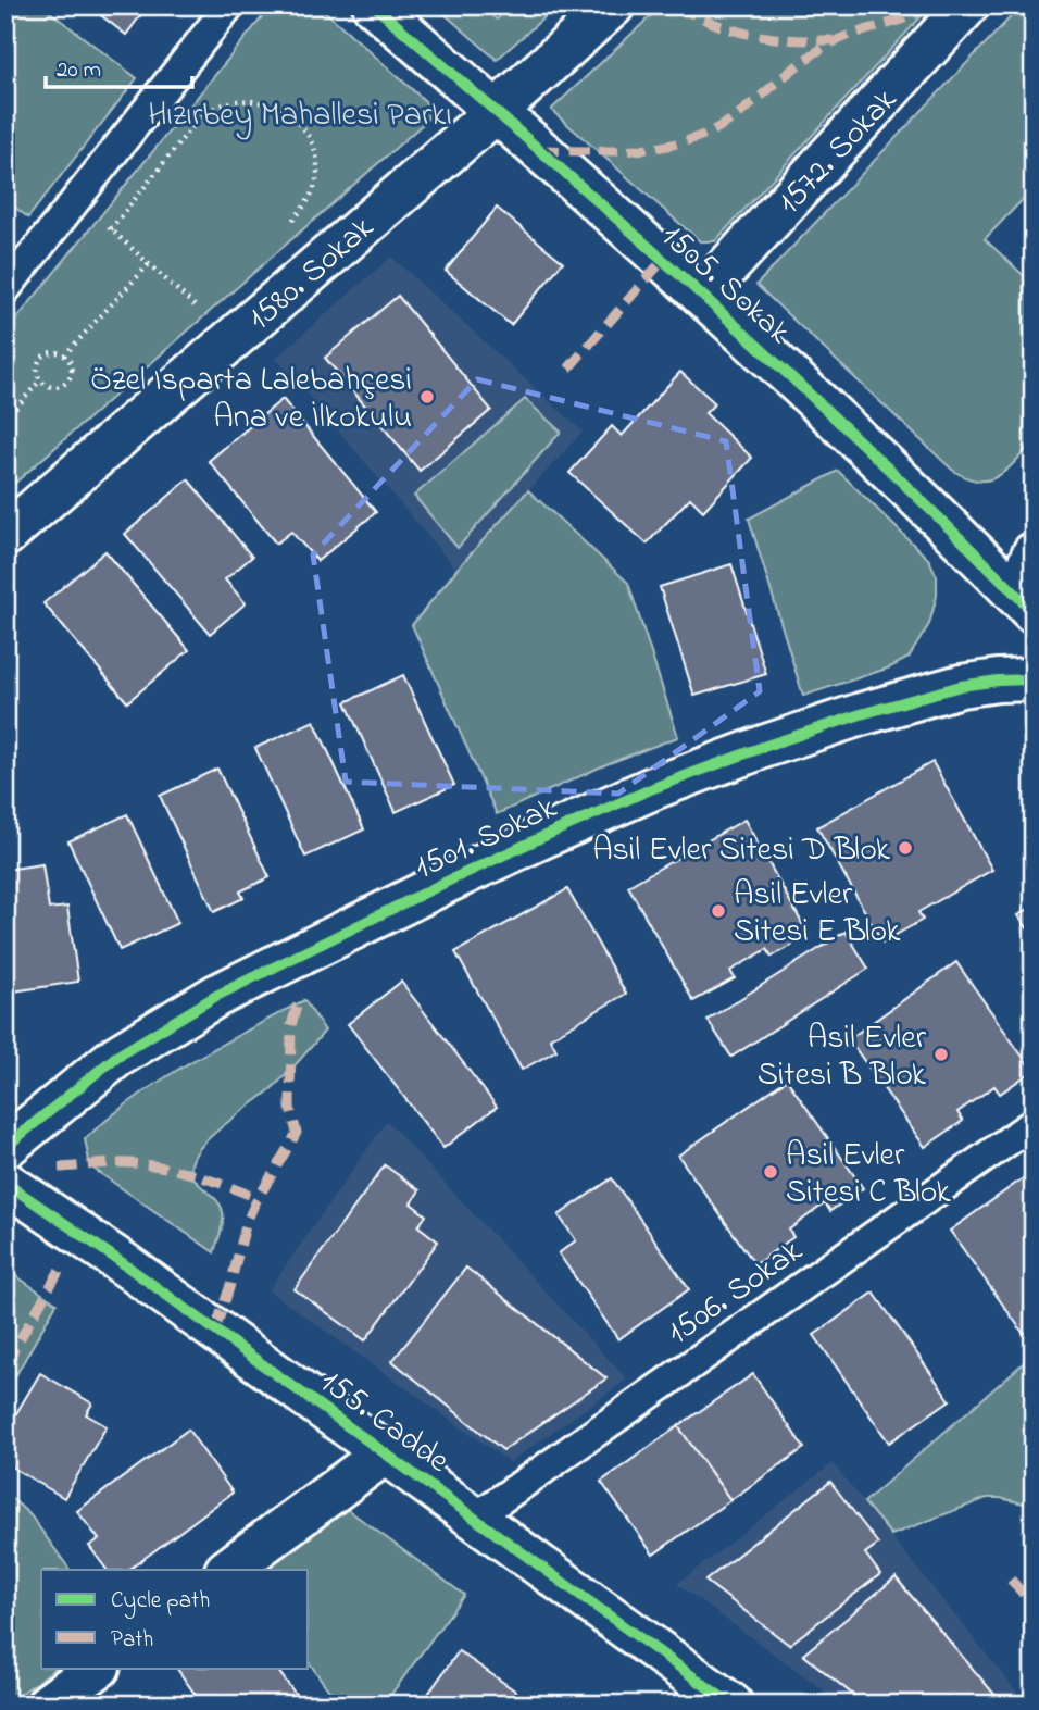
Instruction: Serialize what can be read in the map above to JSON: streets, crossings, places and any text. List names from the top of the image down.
{
  "streets": {
    "street": [
      "1572. Sokak",
      "1580. Sokak",
      "1505. Sokak",
      "1501. Sokak",
      "155. Cadde"
    ],
    "lane": ["1506. Sokak"]
  },
  "crossings": [
    ["1572. Sokak", "1505. Sokak"],
    ["1580. Sokak", "1505. Sokak"],
    ["1506. Sokak", "155. Cadde"]
  ],
  "parks": ["Hızırbey Mahallesi Parkı"],
  "places": [
    "Özel Isparta Lalebahçesi Ana ve İlkokulu",
    "Asil Evler Sitesi D Blok",
    "Asil Evler Sitesi E Blok",
    "Asil Evler Sitesi B Blok",
    "Asil Evler Sitesi C Blok"
  ],
  "legend": ["Cycle path", "Path"],
  "scale_bar": "20 m"
}
